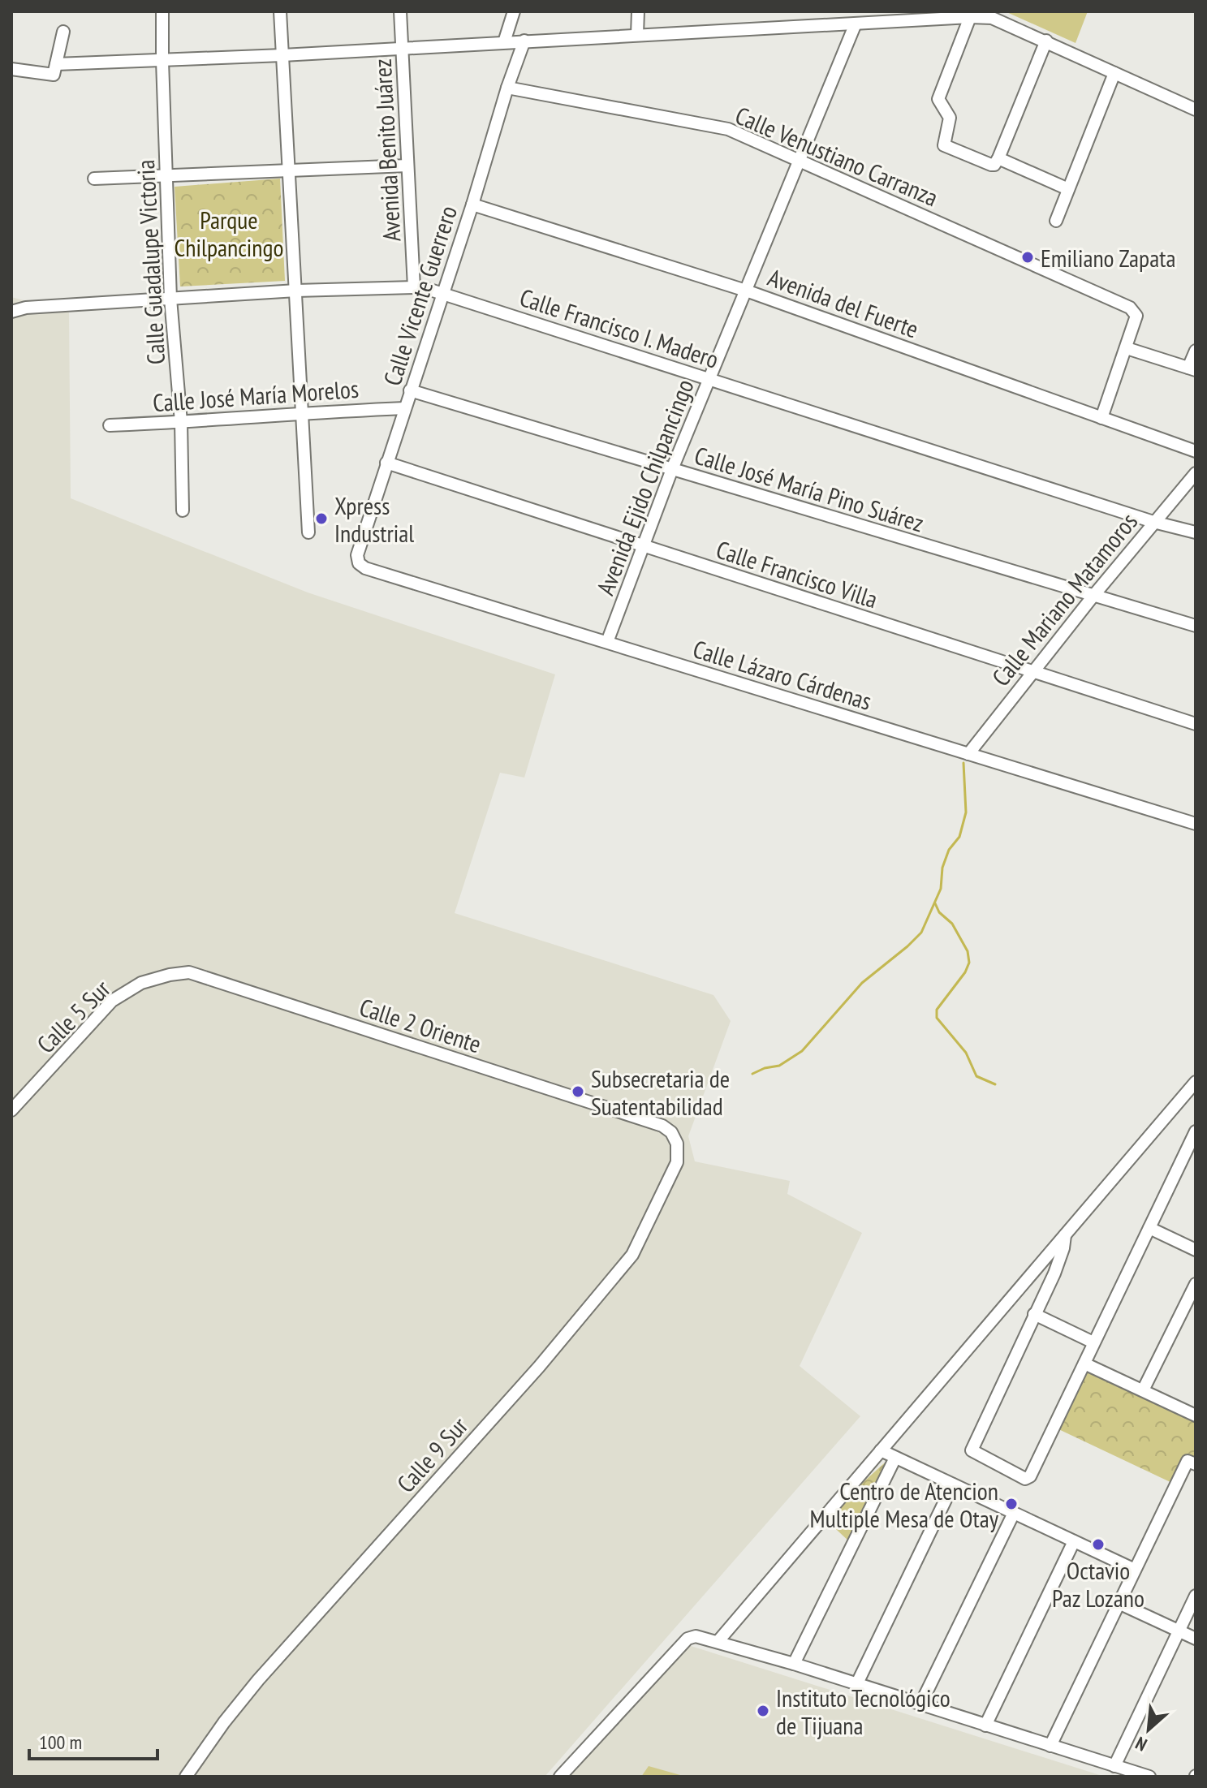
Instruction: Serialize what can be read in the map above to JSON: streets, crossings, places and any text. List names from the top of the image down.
{
  "streets": {
    "street": [
      "Avenida Benito Juárez",
      "Calle Venustiano Carranza",
      "Calle Guadalupe Victoria",
      "Calle Vicente Guerrero",
      "Avenida del Fuerte",
      "Calle Francisco I. Madero",
      "Calle José María Morelos",
      "Avenida Ejido Chilpancingo",
      "Calle José María Pino Suárez",
      "Calle Francisco Villa",
      "Calle Mariano Matamoros",
      "Calle Lázaro Cárdenas",
      "Calle 5 Sur",
      "Calle 2 Oriente",
      "Calle 9 Sur"
    ]
  },
  "crossings": [
    ["Avenida Benito Juárez", "Calle Francisco I. Madero"],
    ["Calle Venustiano Carranza", "Calle Vicente Guerrero"],
    ["Calle Venustiano Carranza", "Avenida Ejido Chilpancingo"],
    ["Calle Guadalupe Victoria", "Calle Francisco I. Madero"],
    ["Calle Guadalupe Victoria", "Calle José María Morelos"],
    ["Calle Vicente Guerrero", "Avenida del Fuerte"],
    ["Calle Vicente Guerrero", "Calle Francisco I. Madero"],
    ["Calle Vicente Guerrero", "Calle José María Morelos"],
    ["Calle Vicente Guerrero", "Calle José María Pino Suárez"],
    ["Calle Vicente Guerrero", "Calle Francisco Villa"],
    ["Calle Vicente Guerrero", "Calle Lázaro Cárdenas"],
    ["Avenida del Fuerte", "Avenida Ejido Chilpancingo"],
    ["Calle Francisco I. Madero", "Avenida Ejido Chilpancingo"],
    ["Calle Francisco I. Madero", "Calle Mariano Matamoros"],
    ["Avenida Ejido Chilpancingo", "Calle José María Pino Suárez"],
    ["Avenida Ejido Chilpancingo", "Calle Francisco Villa"],
    ["Avenida Ejido Chilpancingo", "Calle Lázaro Cárdenas"],
    ["Calle José María Pino Suárez", "Calle Mariano Matamoros"],
    ["Calle Francisco Villa", "Calle Mariano Matamoros"],
    ["Calle Mariano Matamoros", "Calle Lázaro Cárdenas"],
    ["Calle 5 Sur", "Calle 2 Oriente"],
    ["Calle 2 Oriente", "Calle 9 Sur"]
  ],
  "parks": ["Parque Chilpancingo"],
  "places": [
    "Emiliano Zapata",
    "Xpress Industrial",
    "Subsecretaria de Suatentabilidad",
    "Centro de Atencion Multiple Mesa de Otay",
    "Octavio Paz Lozano",
    "Instituto Tecnológico de Tijuana"
  ],
  "scale_bar": "100 m",
  "north": "bottom left"
}
